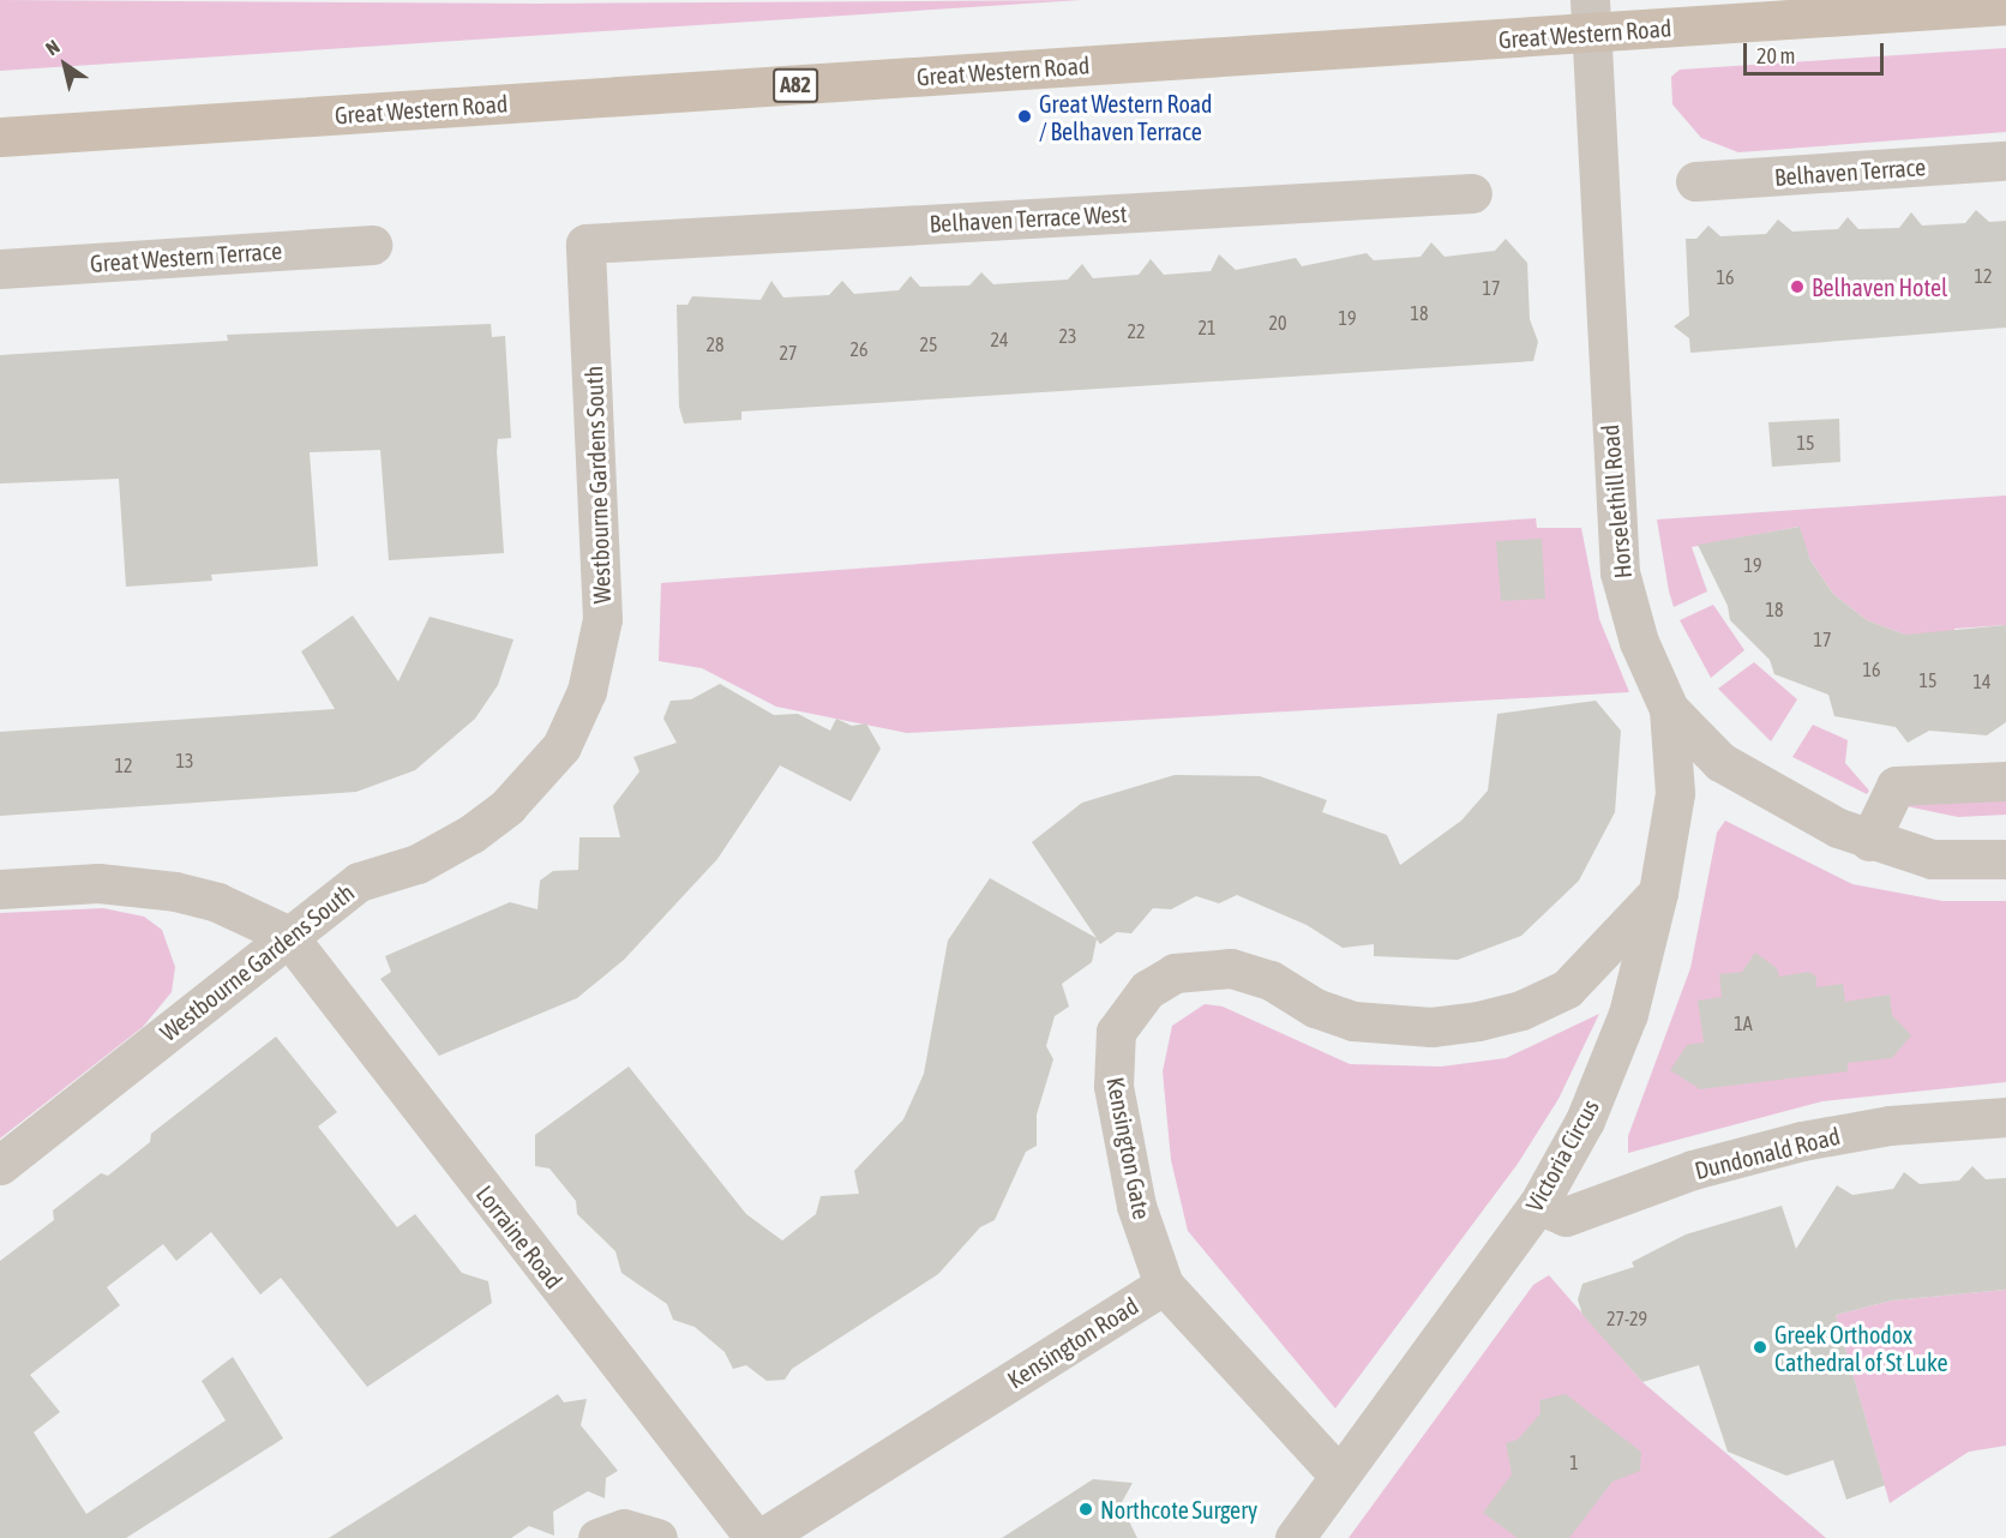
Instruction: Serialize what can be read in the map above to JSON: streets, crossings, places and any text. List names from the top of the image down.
{
  "streets": {
    "main road": ["Great Western Road", "A82"],
    "street": [
      "Belhaven Terrace",
      "Belhaven Terrace West",
      "Great Western Terrace",
      "Westbourne Gardens South",
      "Horselethill Road",
      "Kensington Gate",
      "Dundonald Road",
      "Victoria Circus",
      "Lorraine Road",
      "Kensington Road"
    ]
  },
  "crossings": [
    ["Great Western Road", "Horselethill Road"],
    ["Belhaven Terrace West", "Westbourne Gardens South"],
    ["Westbourne Gardens South", "Lorraine Road"],
    ["Horselethill Road", "Victoria Circus"],
    ["Kensington Gate", "Victoria Circus"],
    ["Kensington Gate", "Kensington Road"],
    ["Dundonald Road", "Victoria Circus"],
    ["Victoria Circus", "Kensington Road"]
  ],
  "places": [
    "Great Western Road / Belhaven Terrace",
    "Belhaven Hotel",
    "Greek Orthodox Cathedral of St Luke",
    "Northcote Surgery"
  ],
  "house_numbers": [
    "12",
    "16",
    "17",
    "18",
    "19",
    "20",
    "21",
    "22",
    "23",
    "24",
    "28",
    "25",
    "26",
    "27",
    "15",
    "19",
    "18",
    "17",
    "16",
    "15",
    "14",
    "13",
    "12",
    "1A",
    "27-29",
    "1"
  ],
  "scale_bar": "20 m",
  "north": "top left"
}
